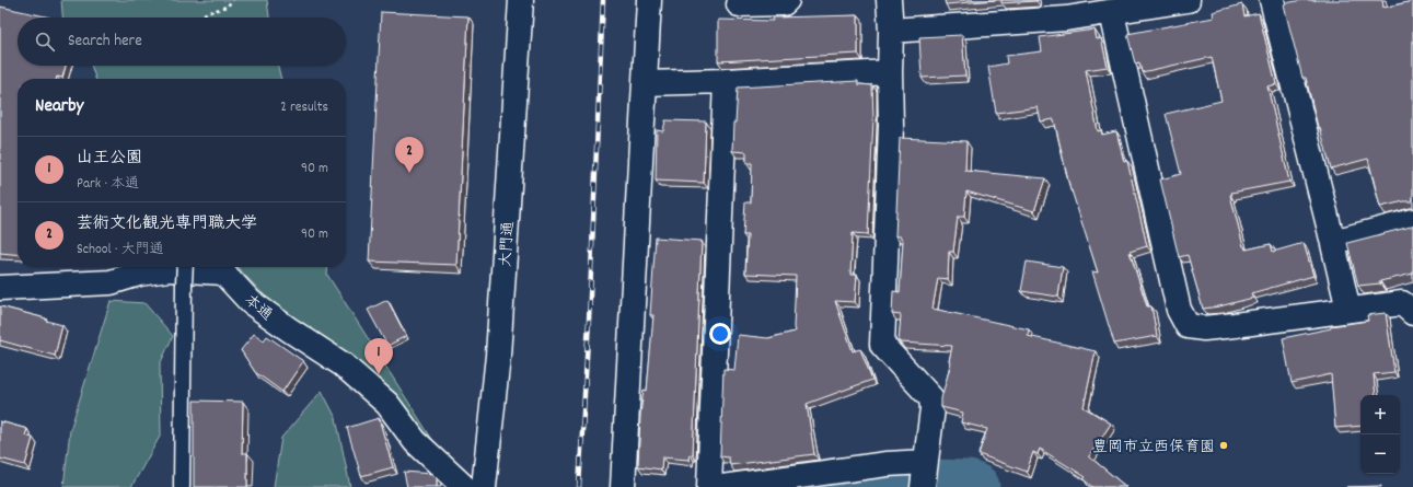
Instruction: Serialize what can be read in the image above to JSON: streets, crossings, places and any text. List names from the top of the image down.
{
  "streets": {
    "street": ["大門通", "本通"]
  },
  "places": ["豊岡市立西保育園"],
  "page": {
    "search": "Search here",
    "heading": ["Nearby", "2 results"],
    "list": [
      {
        "mark": "1",
        "name": "山王公園",
        "note": "Park · 本通",
        "value": "90 m"
      },
      {
        "mark": "2",
        "name": "芸術文化観光専門職大学",
        "note": "School · 大門通",
        "value": "90 m"
      }
    ],
    "pins": ["2", "1"],
    "map_buttons": ["+", "−"]
  }
}
